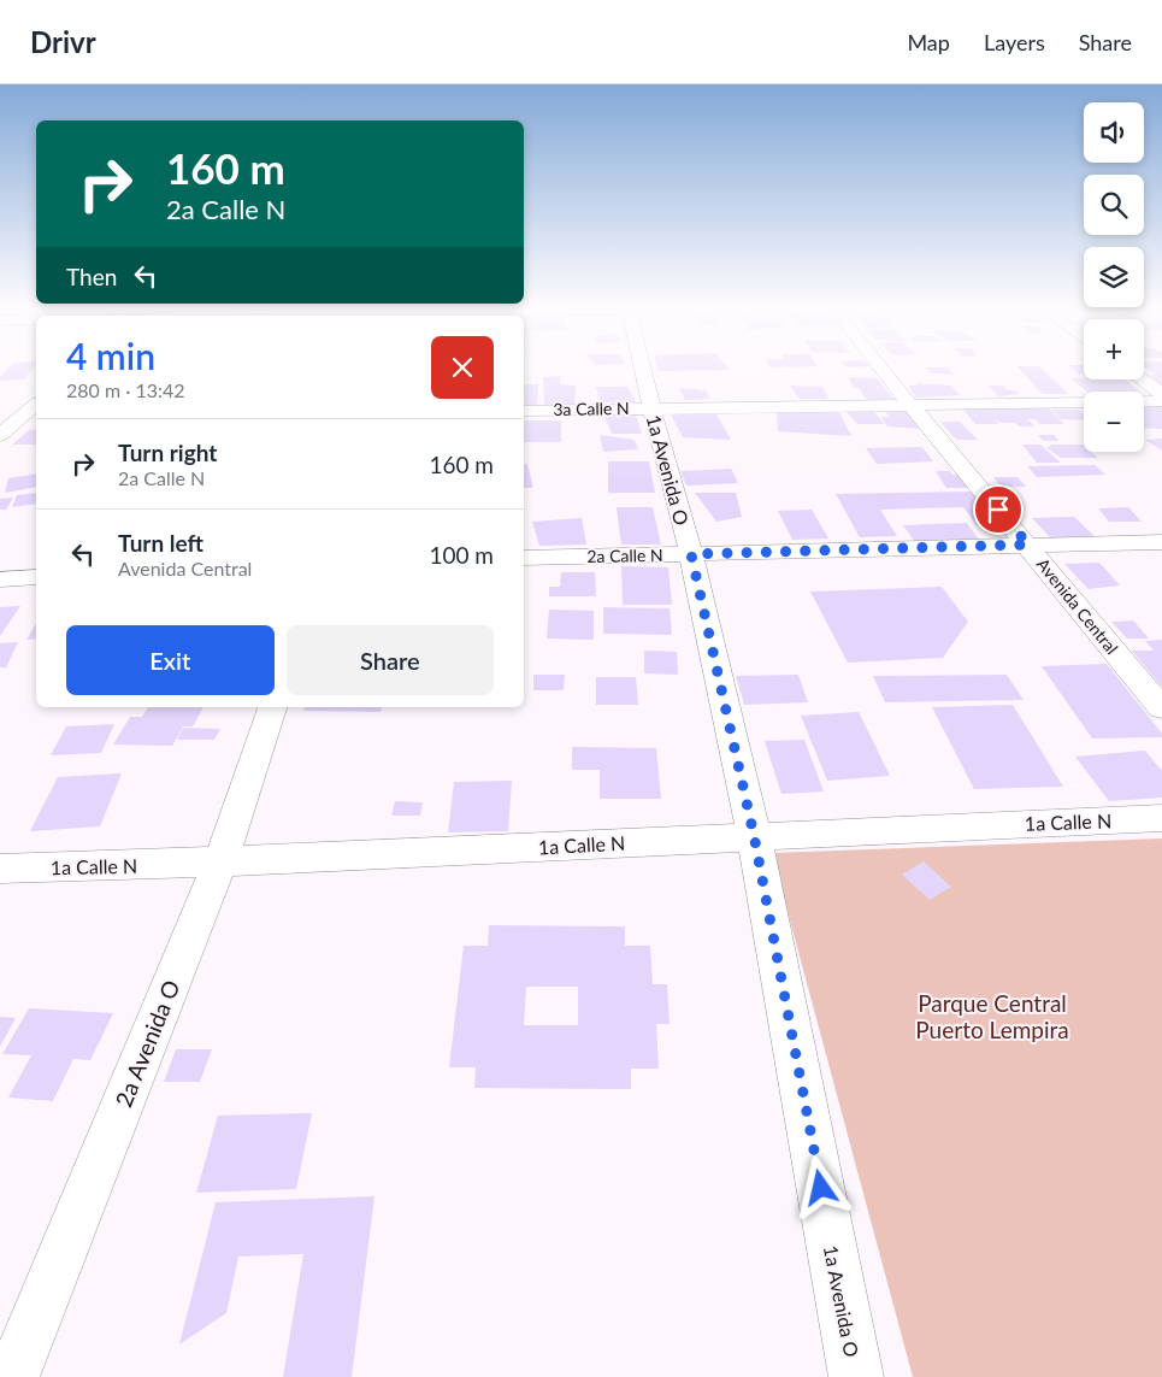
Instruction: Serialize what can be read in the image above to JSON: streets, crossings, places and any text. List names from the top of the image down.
{
  "streets": {
    "street": [
      "3a Calle N",
      "1a Avenida O",
      "2a Calle N",
      "Avenida Central",
      "1a Calle N",
      "2a Avenida O"
    ]
  },
  "crossings": [
    ["3a Calle N", "1a Avenida O"],
    ["3a Calle N", "Avenida Central"],
    ["1a Avenida O", "2a Calle N"],
    ["1a Avenida O", "1a Calle N"],
    ["2a Calle N", "Avenida Central"],
    ["1a Calle N", "2a Avenida O"]
  ],
  "parks": ["Parque Central Puerto Lempira"],
  "page": {
    "header": "Drivr",
    "nav": ["Map", "Layers", "Share"],
    "map_buttons": ["+", "−"],
    "turn": ["160 m", "2a Calle N"],
    "then": "Then",
    "heading": ["4 min", "280 m · 13:42"],
    "list": [
      {
        "name": "Turn right",
        "note": "2a Calle N",
        "value": "160 m"
      },
      {
        "name": "Turn left",
        "note": "Avenida Central",
        "value": "100 m"
      }
    ],
    "buttons": ["Exit", "Share"]
  }
}
